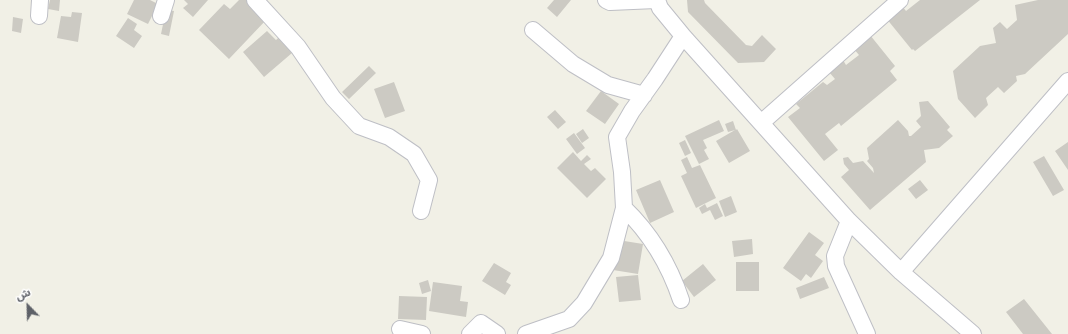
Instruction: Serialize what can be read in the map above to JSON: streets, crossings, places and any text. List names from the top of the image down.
{
  "north": "top left"
}
